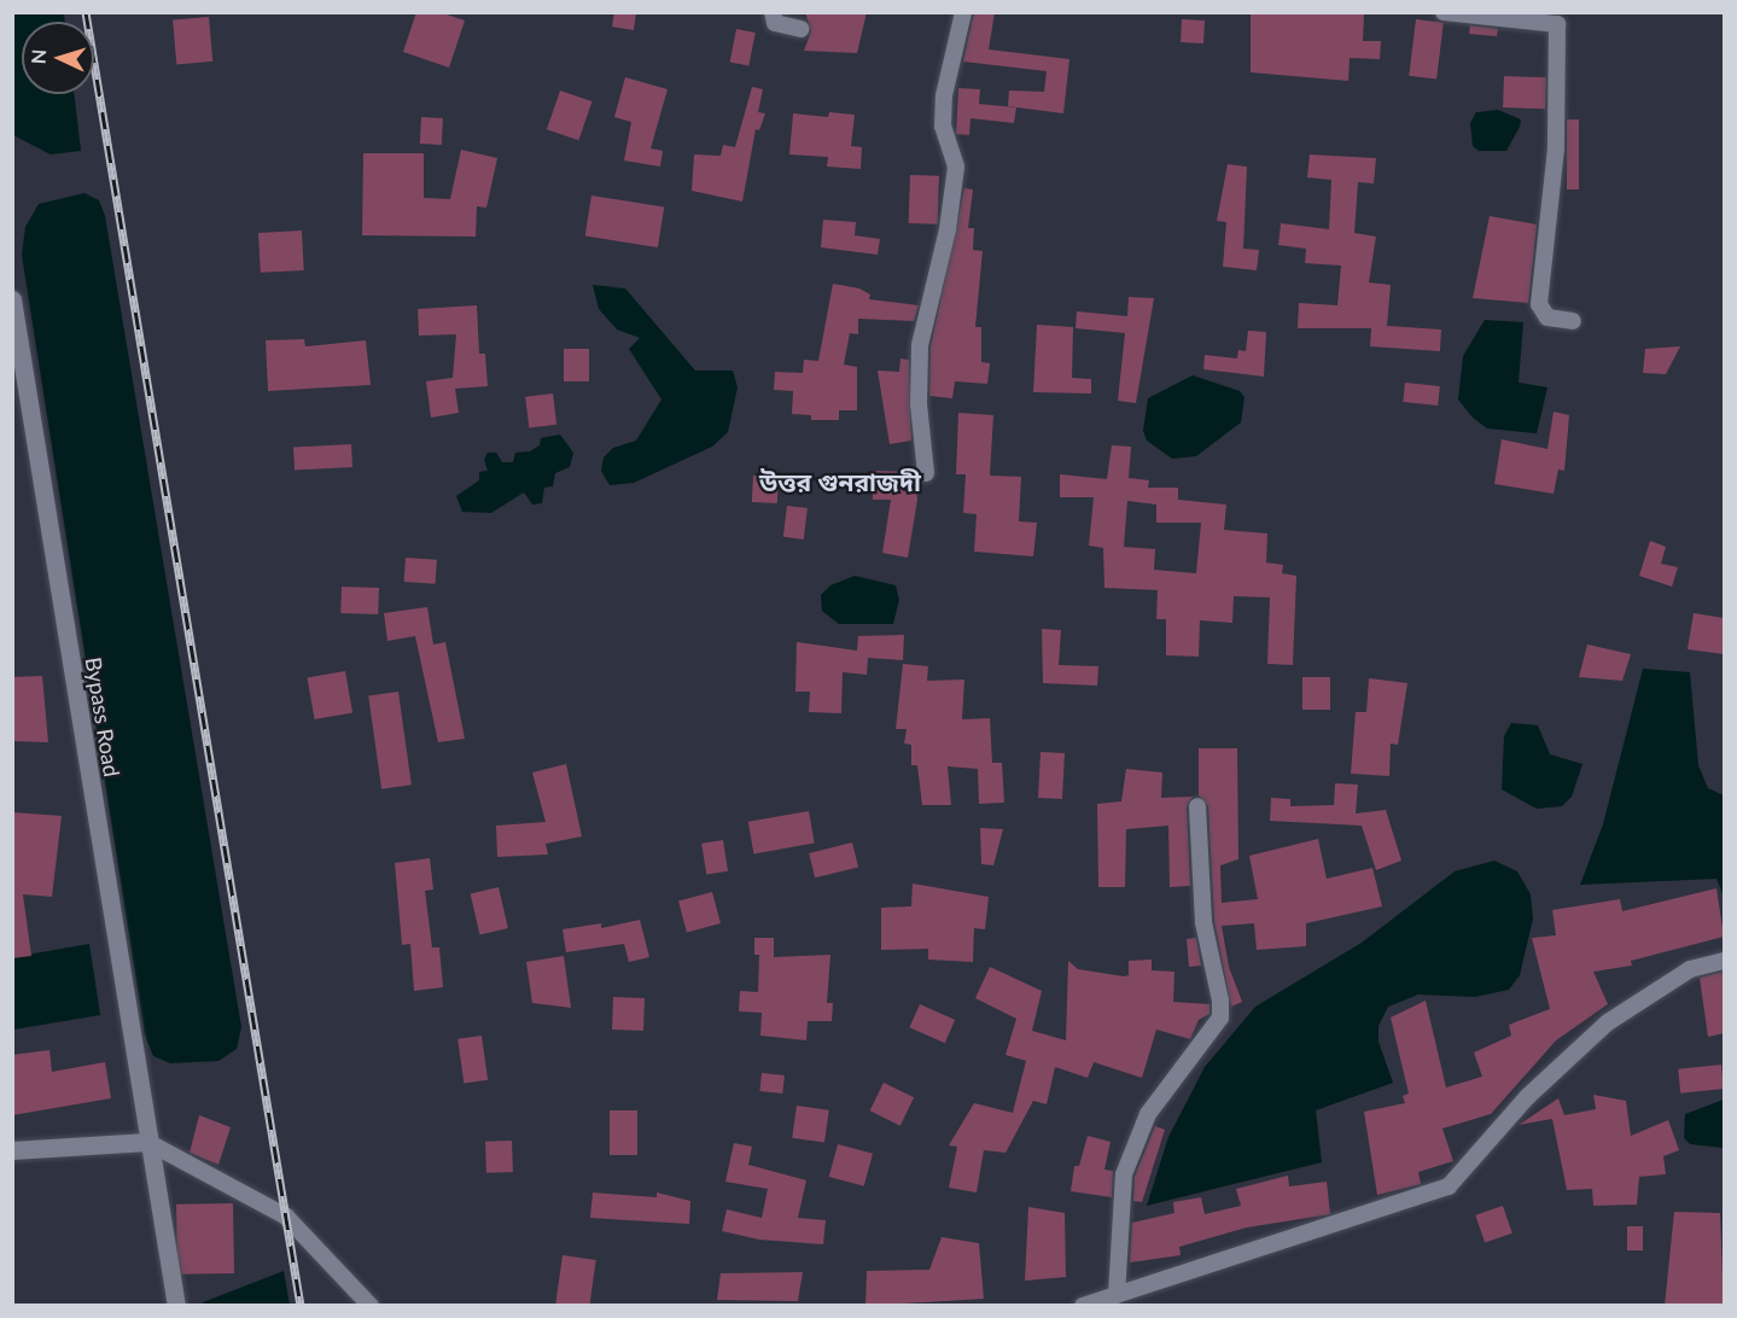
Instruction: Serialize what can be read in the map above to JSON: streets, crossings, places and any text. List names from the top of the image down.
{
  "streets": {
    "street": ["Bypass Road"]
  },
  "districts": ["উত্তর গুনরাজদী"],
  "north": "left"
}
